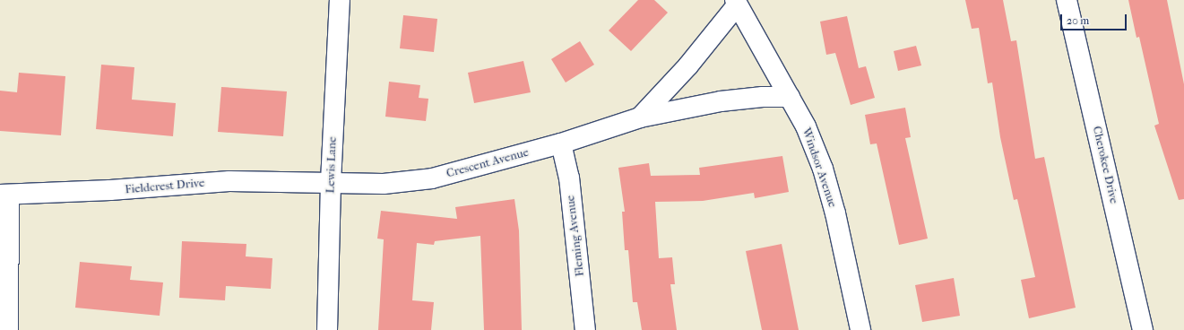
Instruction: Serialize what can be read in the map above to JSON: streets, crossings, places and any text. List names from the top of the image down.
{
  "streets": {
    "street": [
      "Crescent Avenue",
      "Lewis Lane",
      "Cherokee Drive",
      "Windsor Avenue",
      "Fieldcrest Drive",
      "Fleming Avenue"
    ]
  },
  "crossings": [
    ["Crescent Avenue", "Lewis Lane"],
    ["Crescent Avenue", "Windsor Avenue"],
    ["Crescent Avenue", "Fieldcrest Drive"],
    ["Crescent Avenue", "Fleming Avenue"],
    ["Lewis Lane", "Fieldcrest Drive"]
  ],
  "scale_bar": "20 m"
}
